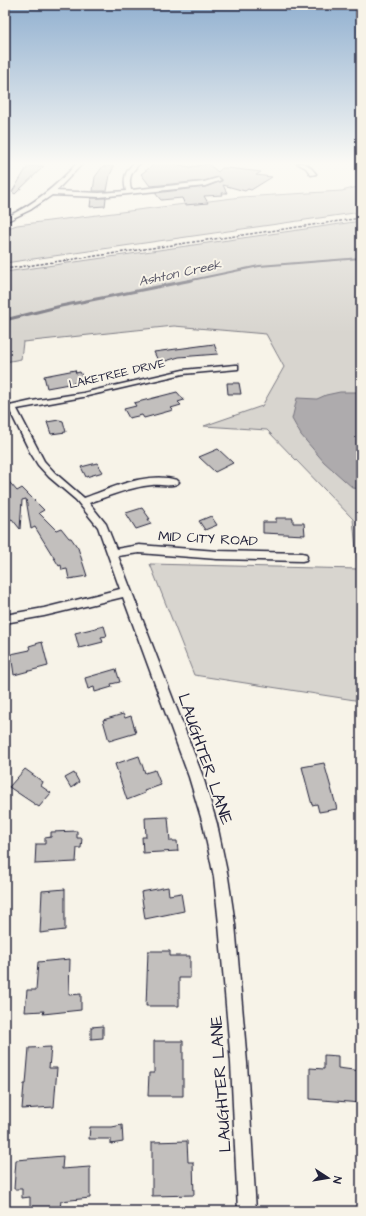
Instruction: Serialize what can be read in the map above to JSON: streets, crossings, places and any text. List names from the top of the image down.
{
  "streets": {
    "street": ["LAKETREE DRIVE", "MID CITY ROAD", "LAUGHTER LANE"]
  },
  "crossings": [
    ["LAKETREE DRIVE", "LAUGHTER LANE"],
    ["MID CITY ROAD", "LAUGHTER LANE"]
  ],
  "water": ["Ashton Creek"],
  "north": "right"
}
